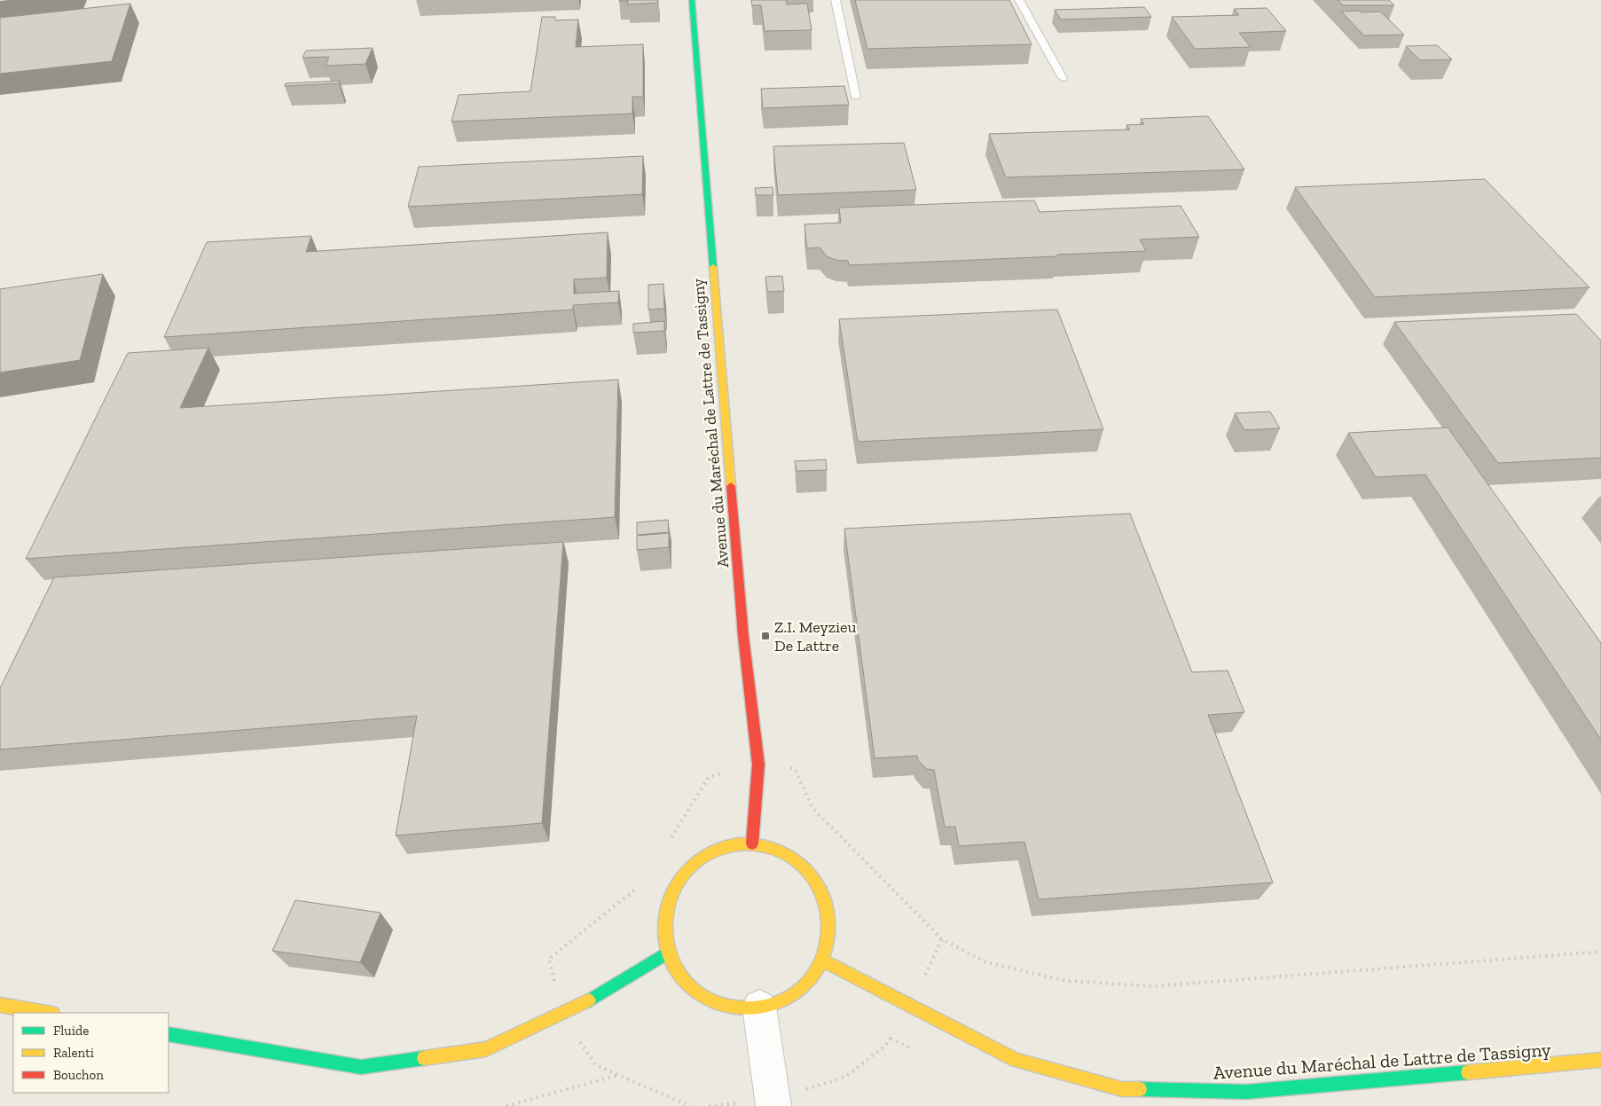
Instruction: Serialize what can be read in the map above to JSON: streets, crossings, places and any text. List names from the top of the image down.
{
  "streets": {
    "street": ["Avenue du Maréchal de Lattre de Tassigny"]
  },
  "places": {
    "transit": ["Z.I. Meyzieu De Lattre"]
  },
  "legend": ["Fluide", "Ralenti", "Bouchon"]
}
